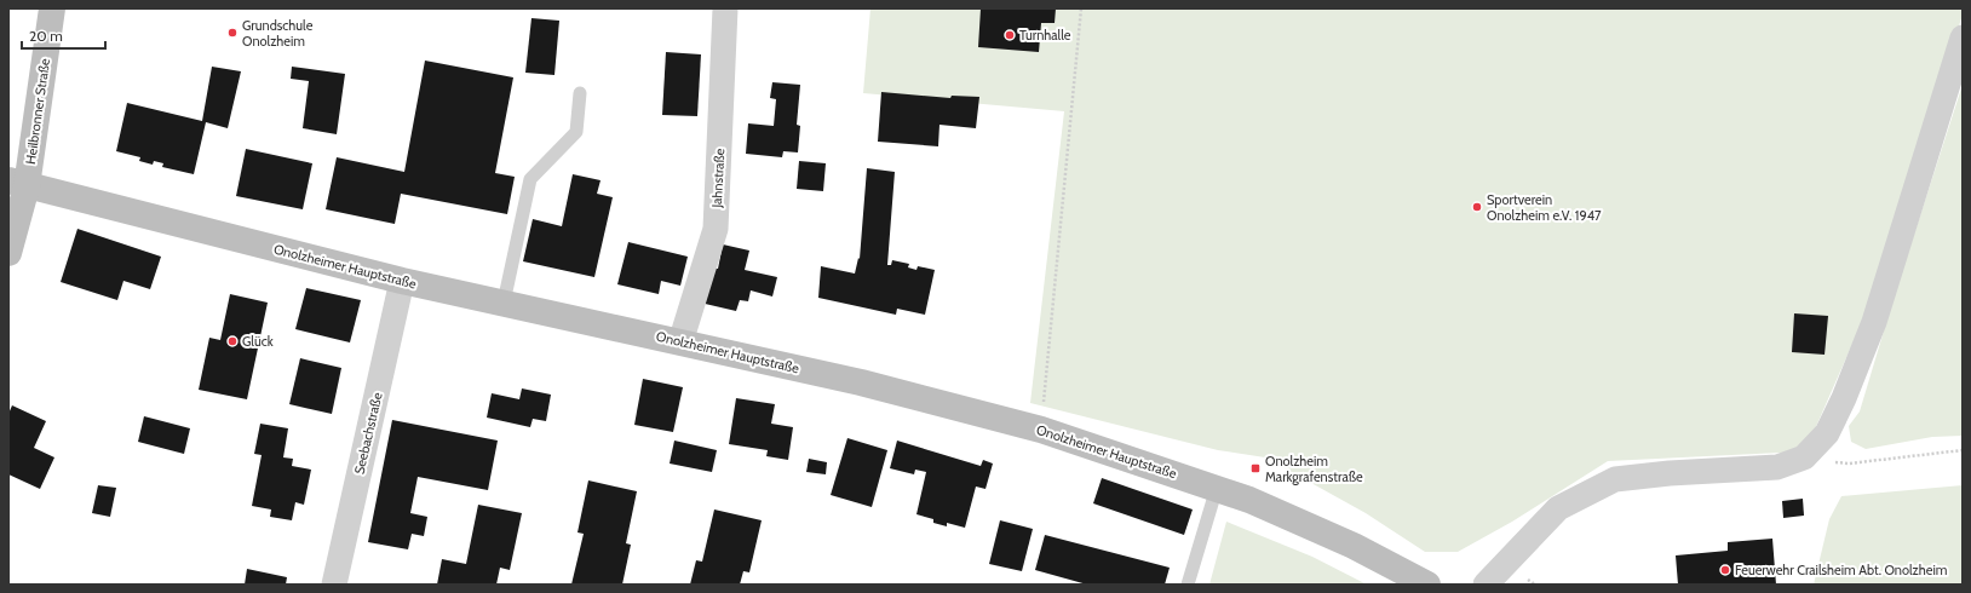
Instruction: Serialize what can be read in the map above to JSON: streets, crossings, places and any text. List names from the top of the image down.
{
  "streets": {
    "main road": ["Heilbronner Straße", "Onolzheimer Hauptstraße"],
    "street": ["Jahnstraße", "Seebachstraße"]
  },
  "crossings": [
    ["Heilbronner Straße", "Onolzheimer Hauptstraße"],
    ["Jahnstraße", "Onolzheimer Hauptstraße"],
    ["Onolzheimer Hauptstraße", "Seebachstraße"]
  ],
  "places": {
    "other": [
      "Grundschule Onolzheim",
      "Turnhalle",
      "Sportverein Onolzheim e.V. 1947",
      "Glück",
      "Feuerwehr Crailsheim Abt. Onolzheim"
    ],
    "transit": ["Onolzheim Markgrafenstraße"]
  },
  "scale_bar": "20 m"
}
